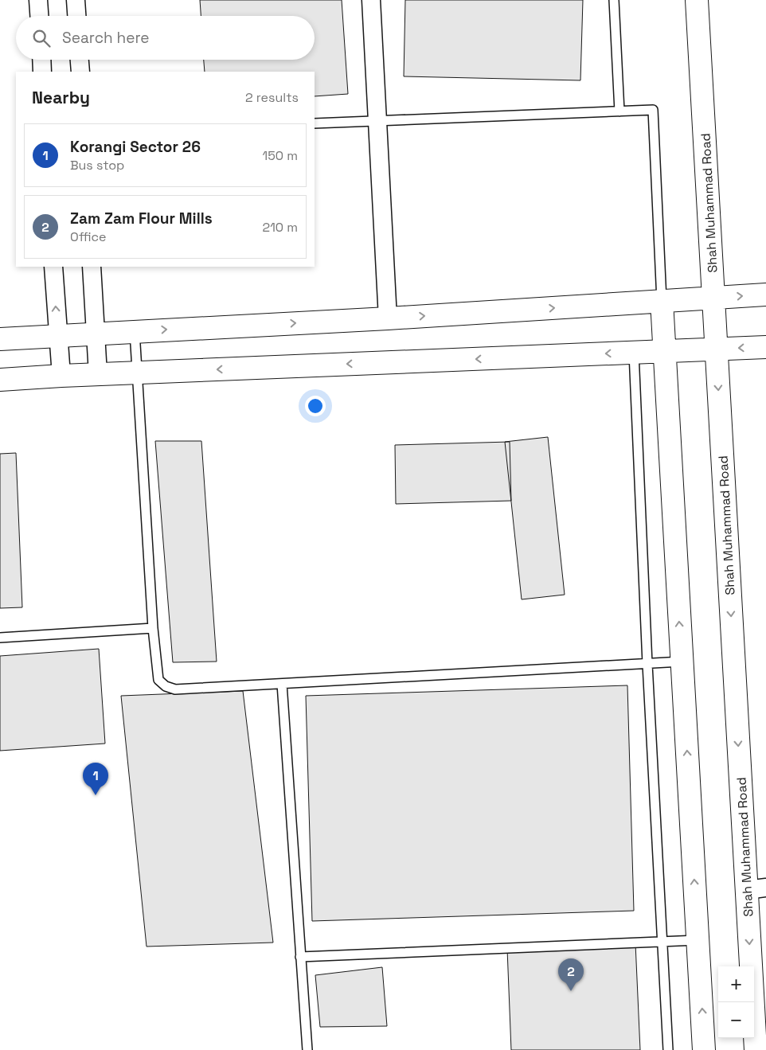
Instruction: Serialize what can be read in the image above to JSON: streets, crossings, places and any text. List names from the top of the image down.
{
  "streets": {
    "street": ["Shah Muhammad Road"]
  },
  "page": {
    "search": "Search here",
    "heading": ["Nearby", "2 results"],
    "list": [
      {
        "mark": "1",
        "name": "Korangi Sector 26",
        "note": "Bus stop",
        "value": "150 m"
      },
      {
        "mark": "2",
        "name": "Zam Zam Flour Mills",
        "note": "Office",
        "value": "210 m"
      }
    ],
    "pins": ["1", "2"],
    "map_buttons": ["+", "−"]
  }
}
